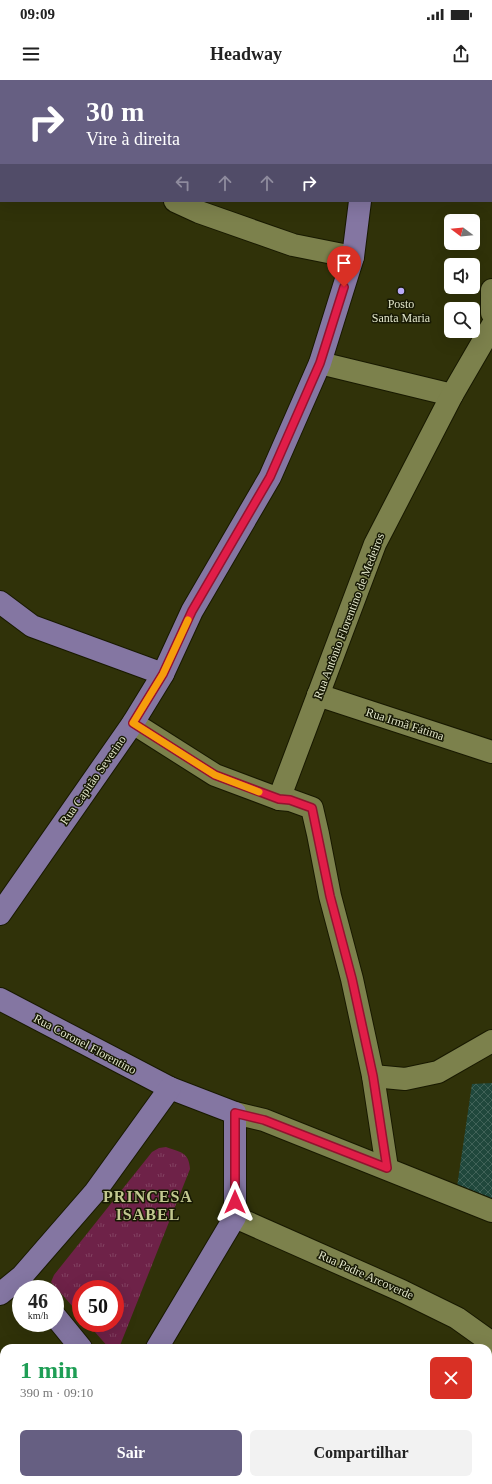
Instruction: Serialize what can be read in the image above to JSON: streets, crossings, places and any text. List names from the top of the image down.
{
  "streets": {
    "main road": ["Rua Capitão Severino", "Rua Coronel Florentino"],
    "street": ["Rua Antônio Florentino de Medeiros", "Rua Irmã Fátima", "Rua Padre Arcoverde"]
  },
  "crossings": [
    ["Rua Antônio Florentino de Medeiros", "Rua Irmã Fátima"]
  ],
  "districts": ["PRINCESA ISABEL"],
  "places": ["Posto Santa Maria"],
  "north": "left",
  "page": {
    "status": "09:09",
    "header": "Headway",
    "turn": ["30 m", "Vire à direita"],
    "speed": "46 km/h",
    "limit": "50",
    "heading": ["1 min", "390 m · 09:10"],
    "buttons": ["Sair", "Compartilhar"]
  }
}
